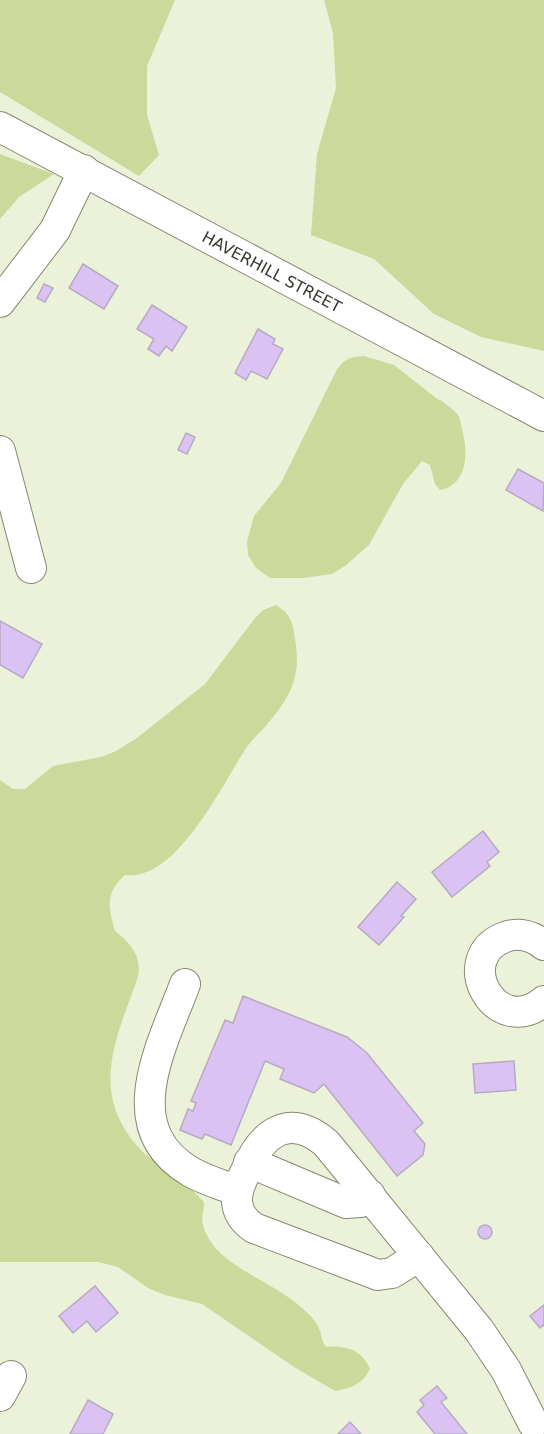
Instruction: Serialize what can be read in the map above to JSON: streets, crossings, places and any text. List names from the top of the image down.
{
  "streets": {
    "street": ["HAVERHILL STREET"]
  }
}
